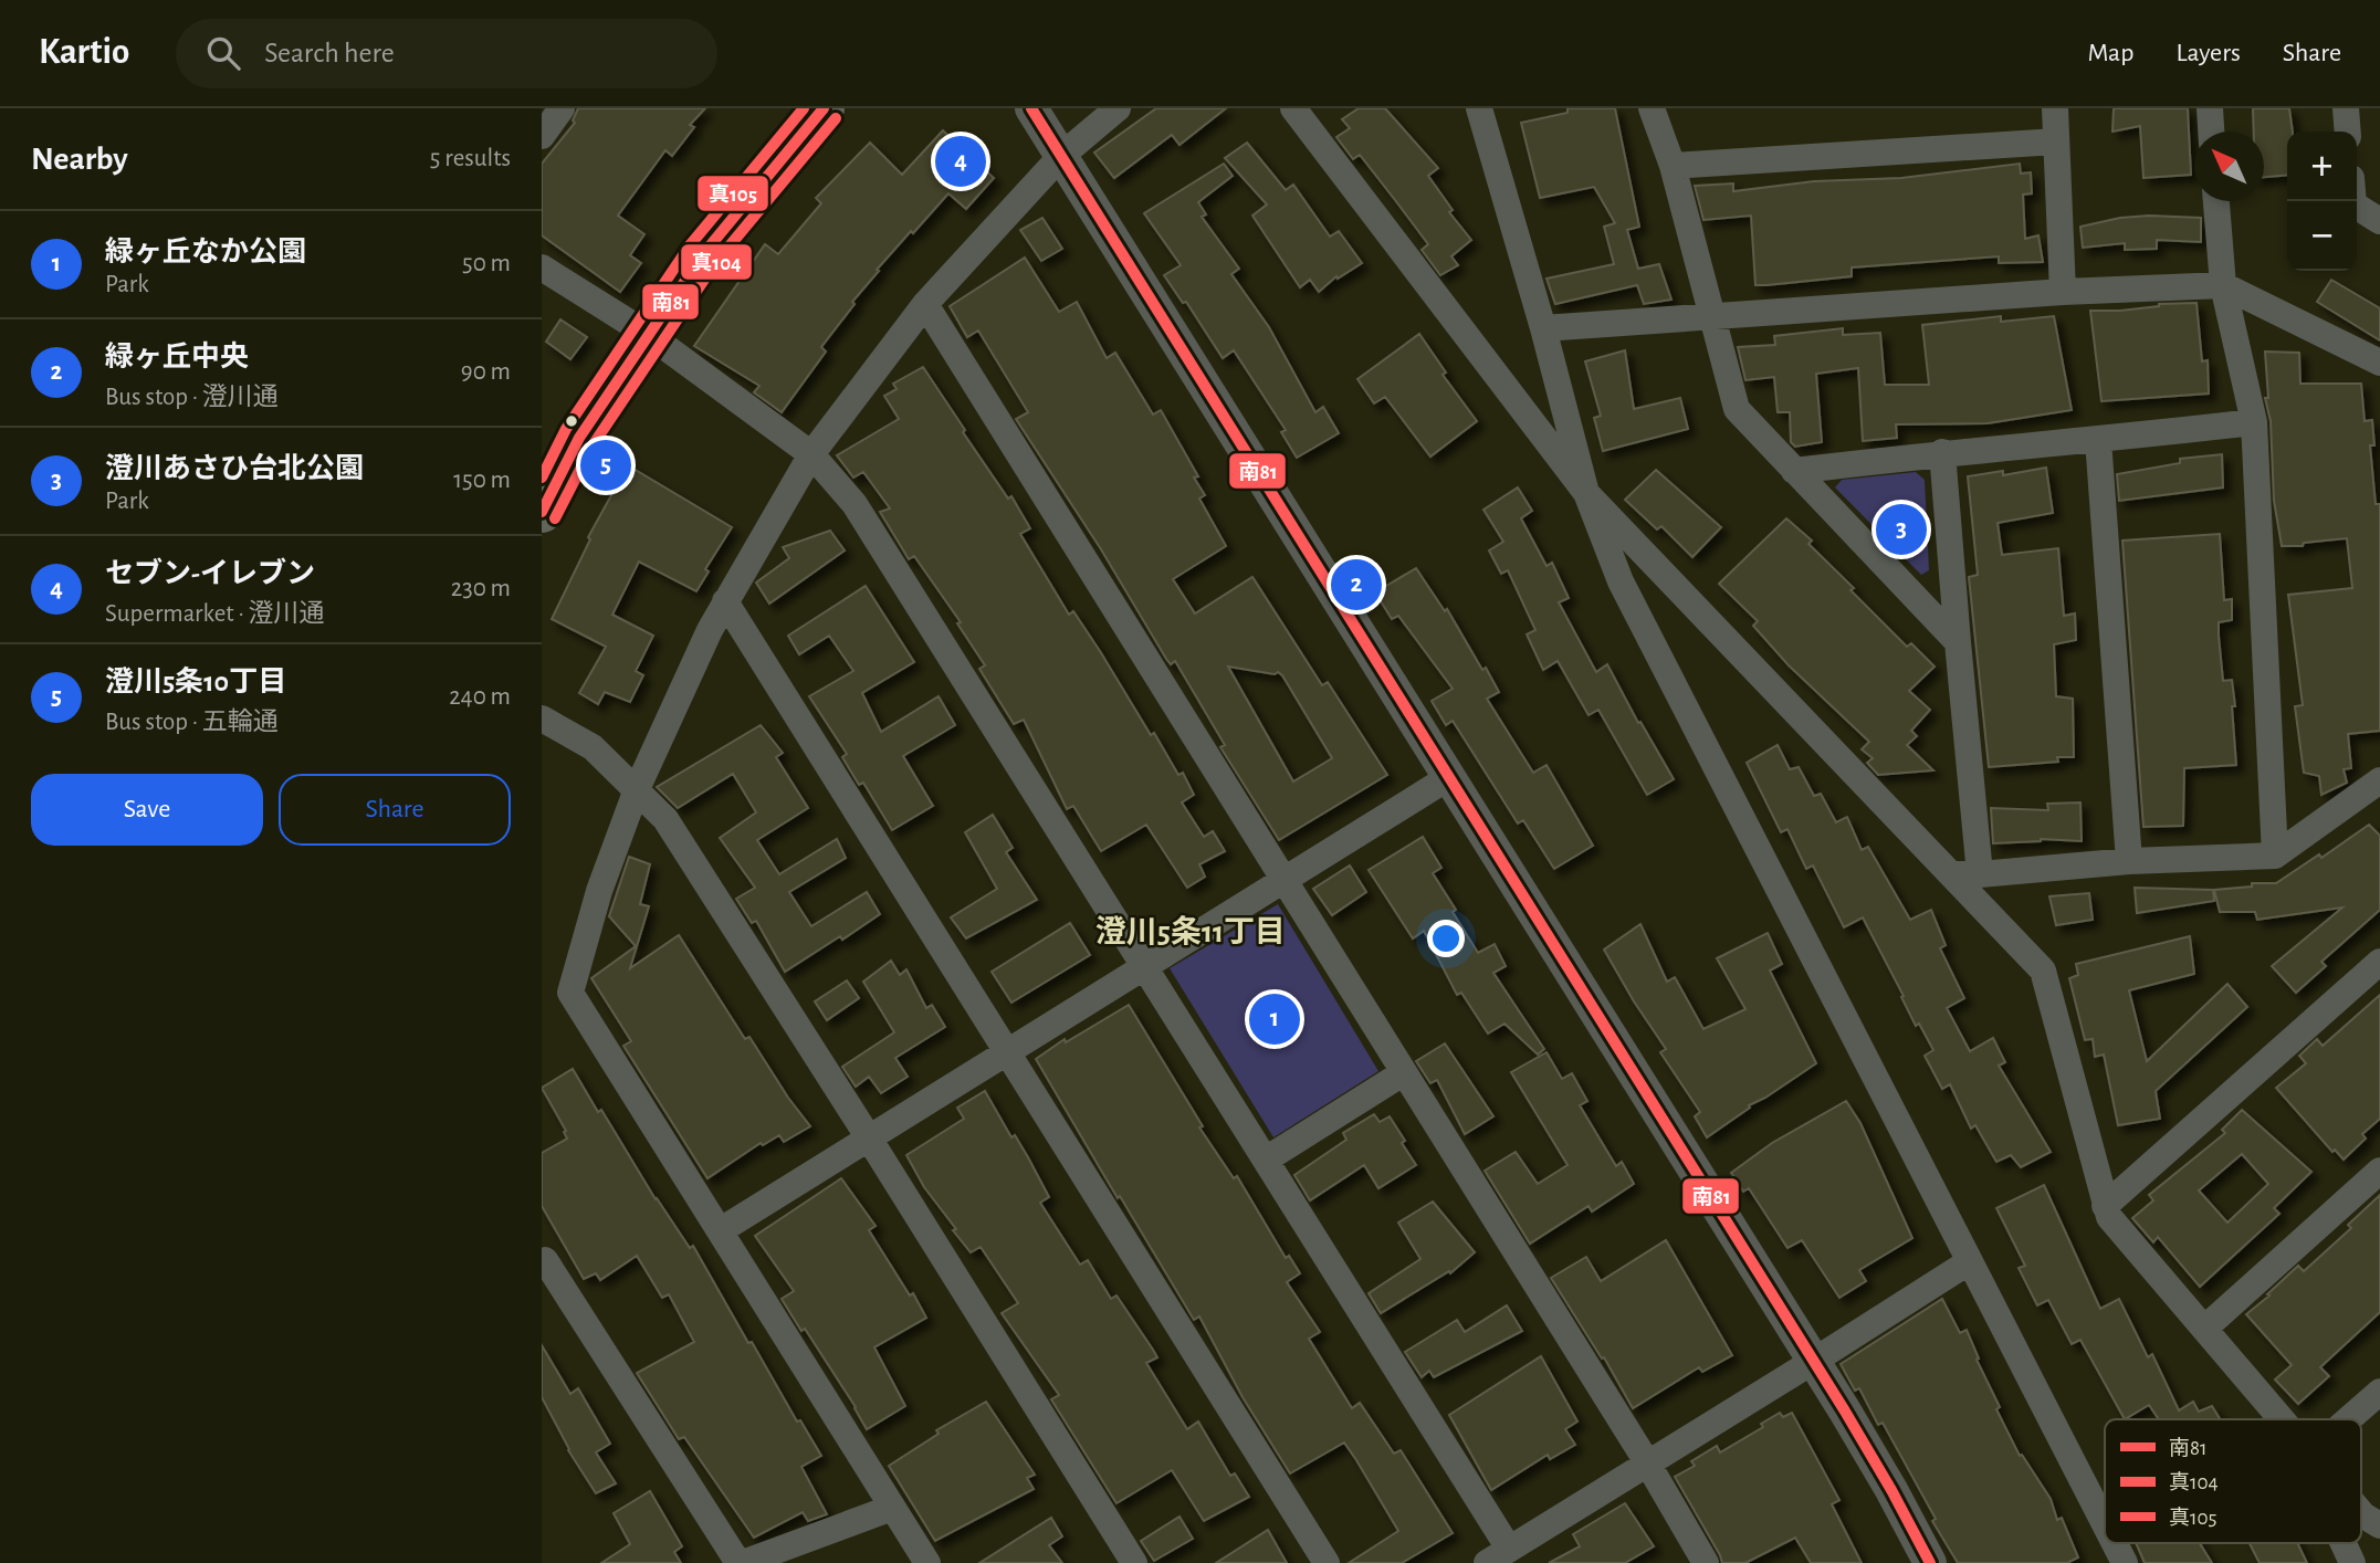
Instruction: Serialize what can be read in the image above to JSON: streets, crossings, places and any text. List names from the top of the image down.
{
  "districts": ["澄川5条11丁目"],
  "lines": ["transit line 南81", "transit line 真105", "transit line 真104"],
  "legend": ["南81", "真104", "真105"],
  "north": "top left",
  "page": {
    "header": "Kartio",
    "search": "Search here",
    "nav": ["Map", "Layers", "Share"],
    "heading": ["Nearby", "5 results"],
    "map_buttons": ["+", "−"],
    "pins": [
      "4",
      "5",
      "3",
      "2",
      "1"
    ],
    "list": [
      {
        "mark": "1",
        "name": "緑ヶ丘なか公園",
        "note": "Park",
        "value": "50 m"
      },
      {
        "mark": "2",
        "name": "緑ヶ丘中央",
        "note": "Bus stop · 澄川通",
        "value": "90 m"
      },
      {
        "mark": "3",
        "name": "澄川あさひ台北公園",
        "note": "Park",
        "value": "150 m"
      },
      {
        "mark": "4",
        "name": "セブン-イレブン",
        "note": "Supermarket · 澄川通",
        "value": "230 m"
      },
      {
        "mark": "5",
        "name": "澄川5条10丁目",
        "note": "Bus stop · 五輪通",
        "value": "240 m"
      }
    ],
    "buttons": ["Save", "Share"]
  }
}
